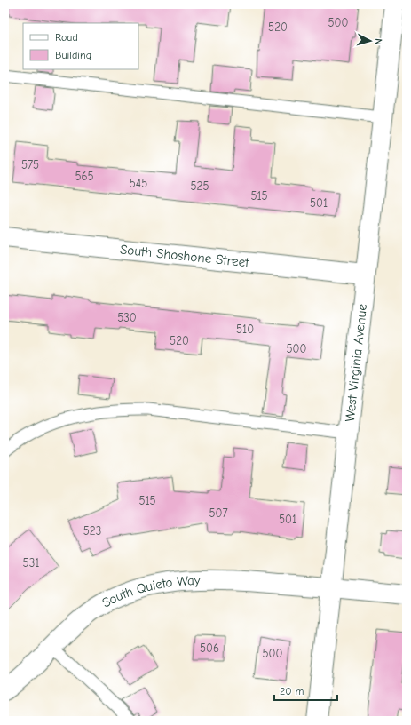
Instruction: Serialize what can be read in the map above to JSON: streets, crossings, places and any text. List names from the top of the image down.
{
  "streets": {
    "street": ["South Shoshone Street", "West Virginia Avenue", "South Quieto Way"]
  },
  "crossings": [
    ["South Shoshone Street", "West Virginia Avenue"],
    ["West Virginia Avenue", "South Quieto Way"]
  ],
  "house_numbers": [
    "500",
    "520",
    "575",
    "565",
    "545",
    "525",
    "515",
    "501",
    "530",
    "510",
    "520",
    "500",
    "515",
    "507",
    "501",
    "523",
    "531",
    "506",
    "500"
  ],
  "legend": ["Road", "Building"],
  "scale_bar": "20 m",
  "north": "right"
}
